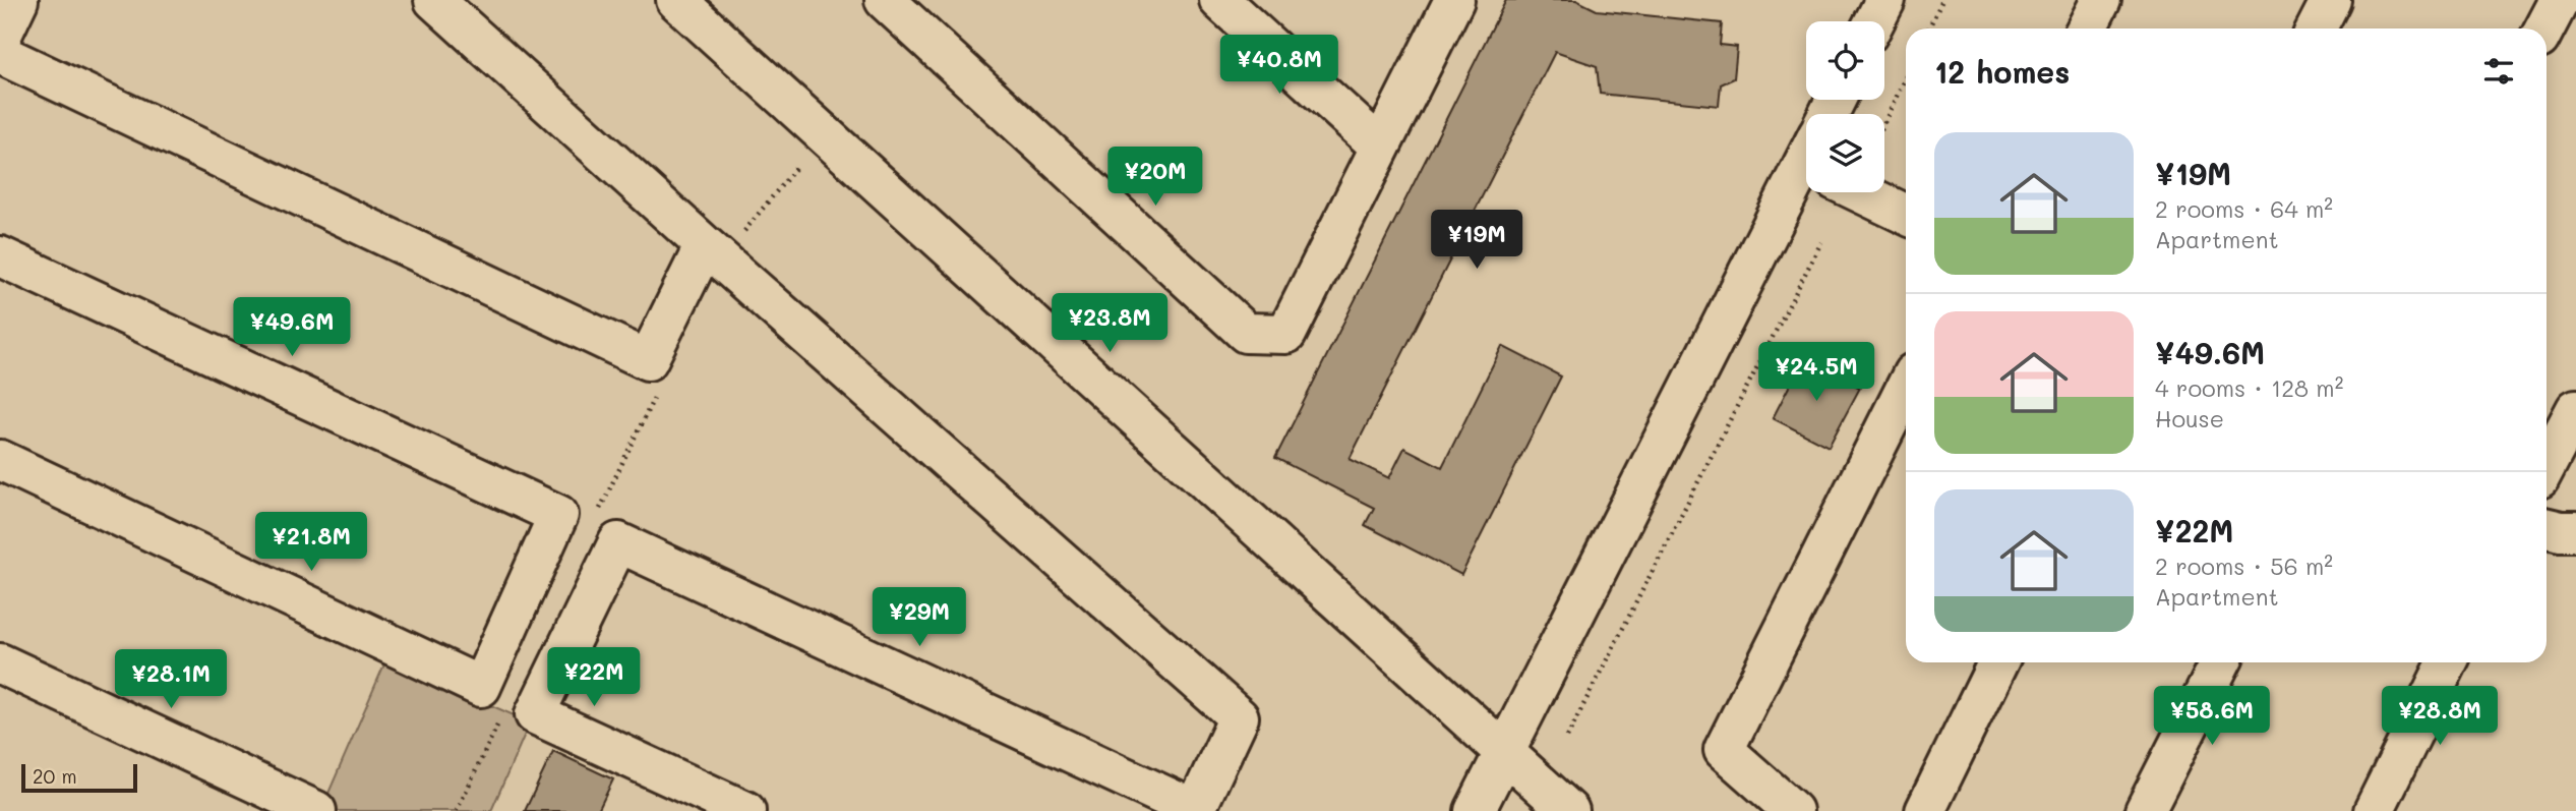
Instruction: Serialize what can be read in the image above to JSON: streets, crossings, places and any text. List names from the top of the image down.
{
  "scale_bar": "20 m",
  "page": {
    "heading": "12 homes",
    "price": [
      "¥40.8M",
      "¥20M",
      "¥19M",
      "¥23.8M",
      "¥49.6M",
      "¥24.5M",
      "¥21.8M",
      "¥29M",
      "¥22M",
      "¥28.1M",
      "¥58.6M",
      "¥28.8M"
    ],
    "list": [
      {
        "name": "¥19M",
        "note": "2 rooms · 64 m² · Apartment"
      },
      {
        "name": "¥49.6M",
        "note": "4 rooms · 128 m² · House"
      },
      {
        "name": "¥22M",
        "note": "2 rooms · 56 m² · Apartment"
      }
    ],
    "scale": "20 m"
  }
}
